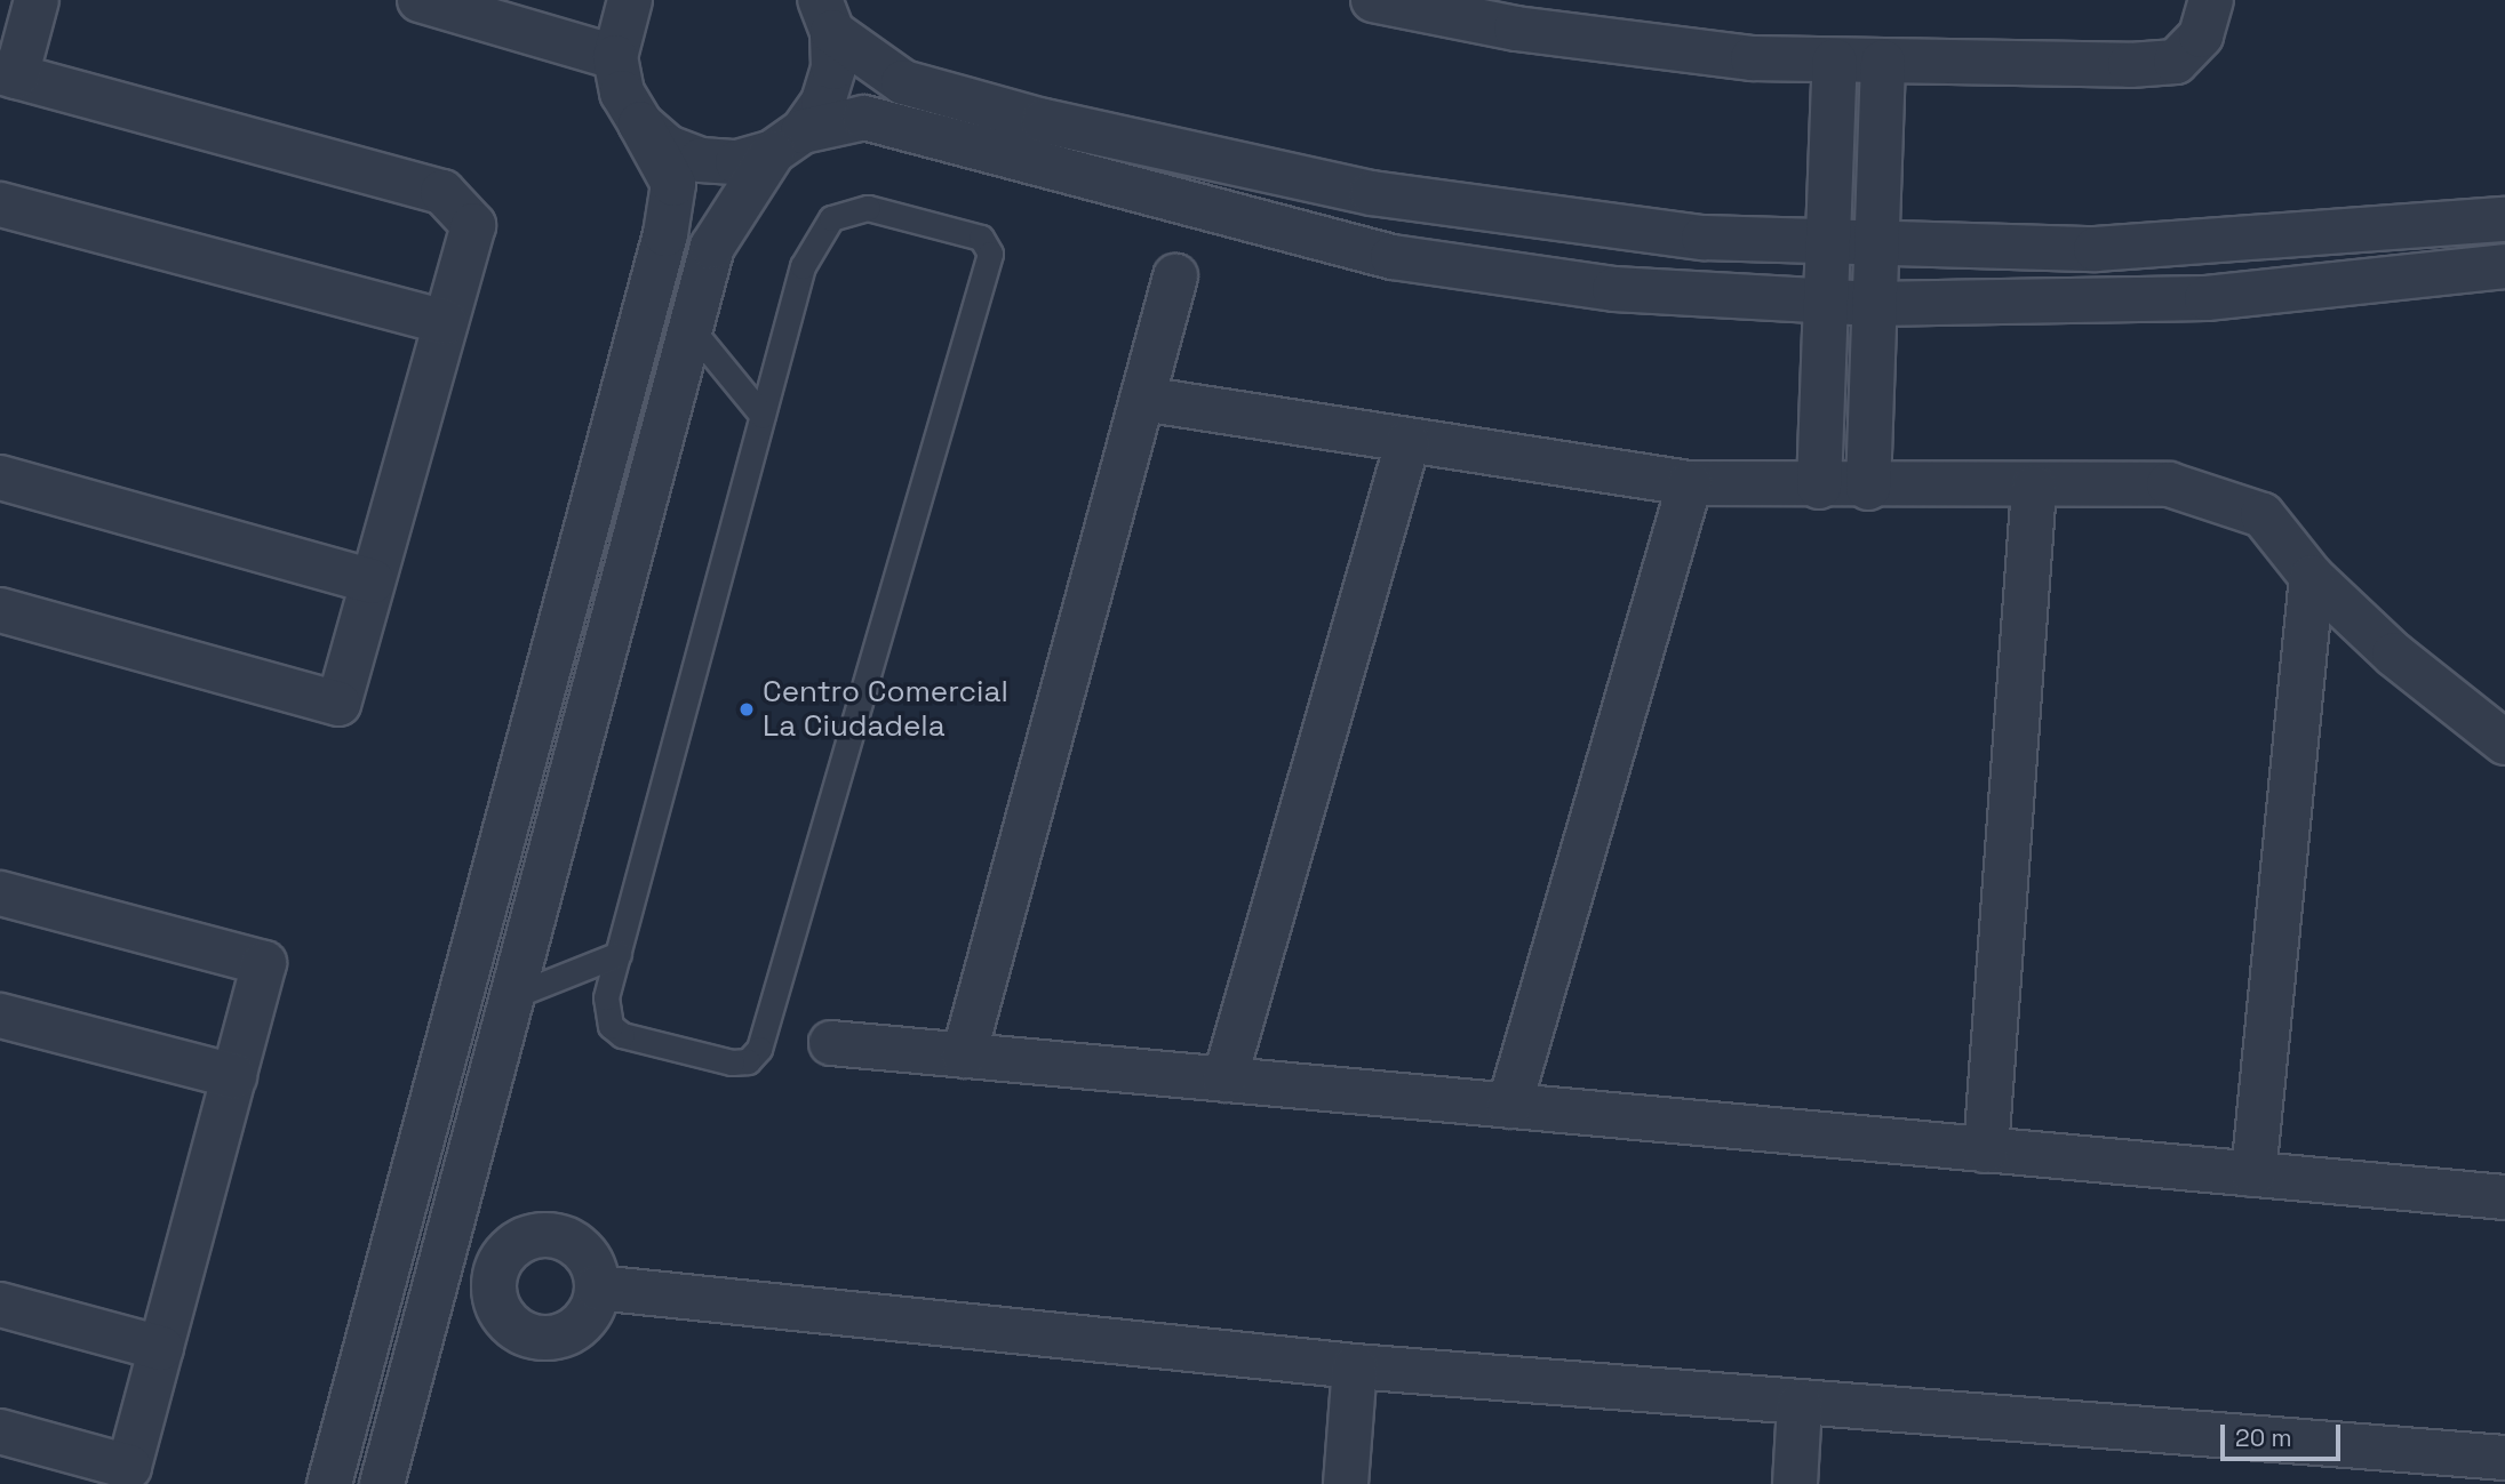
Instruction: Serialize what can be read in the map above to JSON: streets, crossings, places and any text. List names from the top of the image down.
{
  "places": ["Centro Comercial La Ciudadela"],
  "scale_bar": "20 m"
}
